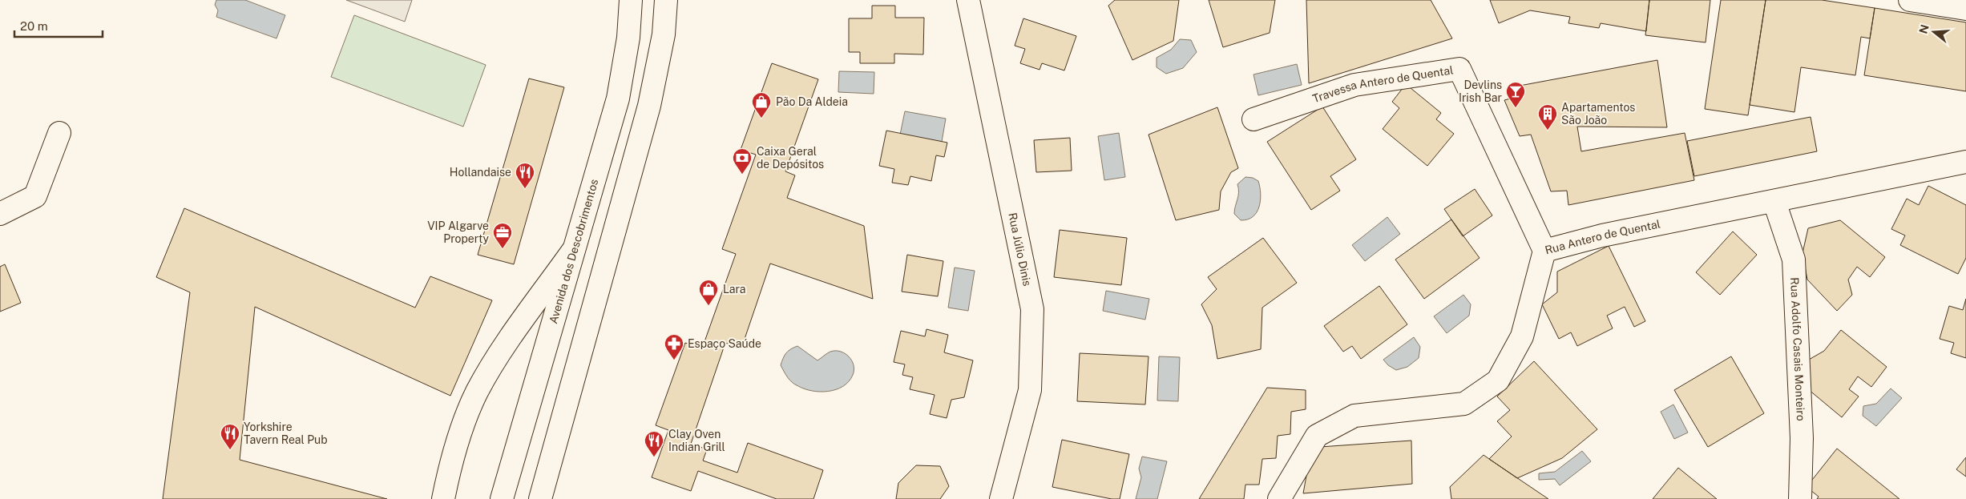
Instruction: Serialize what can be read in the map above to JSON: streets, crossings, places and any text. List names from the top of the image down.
{
  "streets": {
    "street": [
      "Travessa Antero de Quental",
      "Rua Antero de Quental",
      "Rua Júlio Dinis",
      "Avenida dos Descobrimentos",
      "Rua Adolfo Casais Monteiro"
    ]
  },
  "crossings": [
    ["Travessa Antero de Quental", "Rua Antero de Quental"],
    ["Rua Antero de Quental", "Rua Adolfo Casais Monteiro"]
  ],
  "places": {
    "bar": ["Devlins Irish Bar"],
    "shop": ["Pão Da Aldeia", "Lara"],
    "building": ["Apartamentos São João"],
    "bank": ["Caixa Geral de Depósitos"],
    "restaurant": ["Hollandaise", "Yorkshire Tavern Real Pub", "Clay Oven Indian Grill"],
    "office": ["VIP Algarve Property"],
    "pharmacy": ["Espaço Saúde"]
  },
  "scale_bar": "20 m",
  "north": "left"
}
